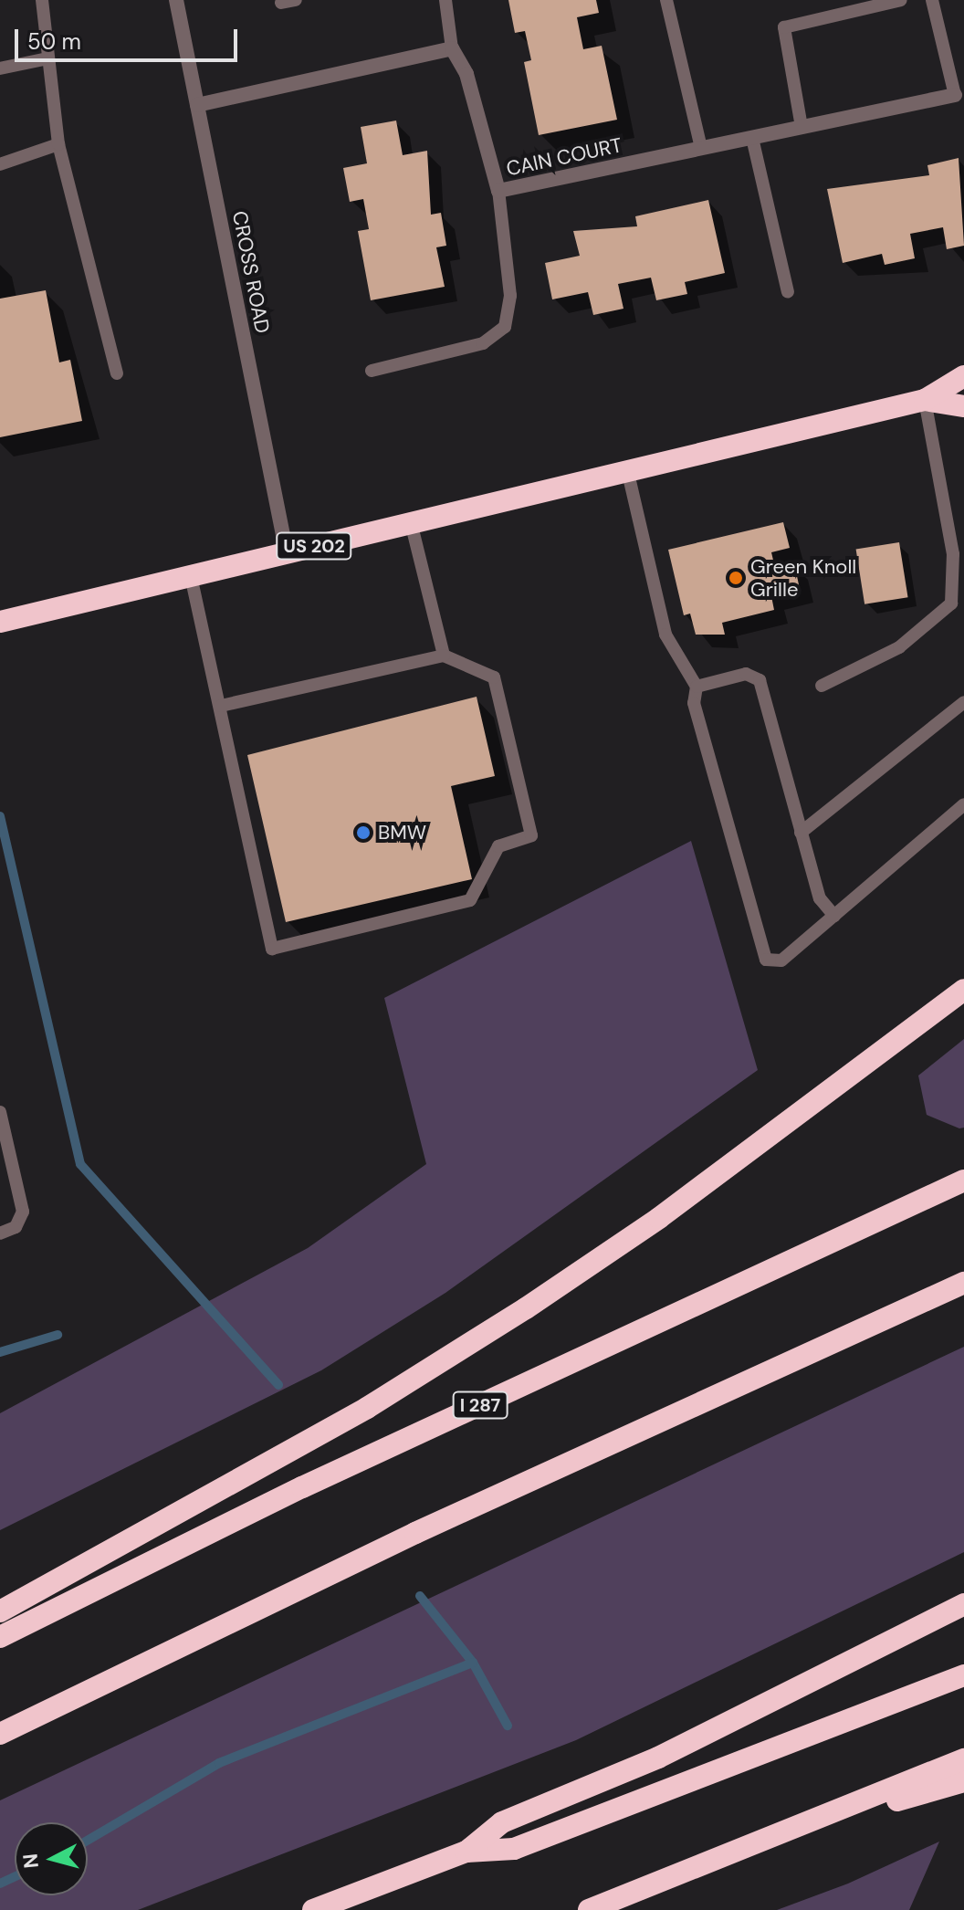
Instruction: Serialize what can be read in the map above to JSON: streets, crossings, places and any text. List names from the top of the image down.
{
  "streets": {
    "highway": ["US 202", "I 287"],
    "street": ["CAIN COURT", "CROSS ROAD"]
  },
  "crossings": [
    ["CROSS ROAD", "US 202"]
  ],
  "places": ["Green Knoll Grille", "BMW"],
  "scale_bar": "50 m",
  "north": "left"
}
